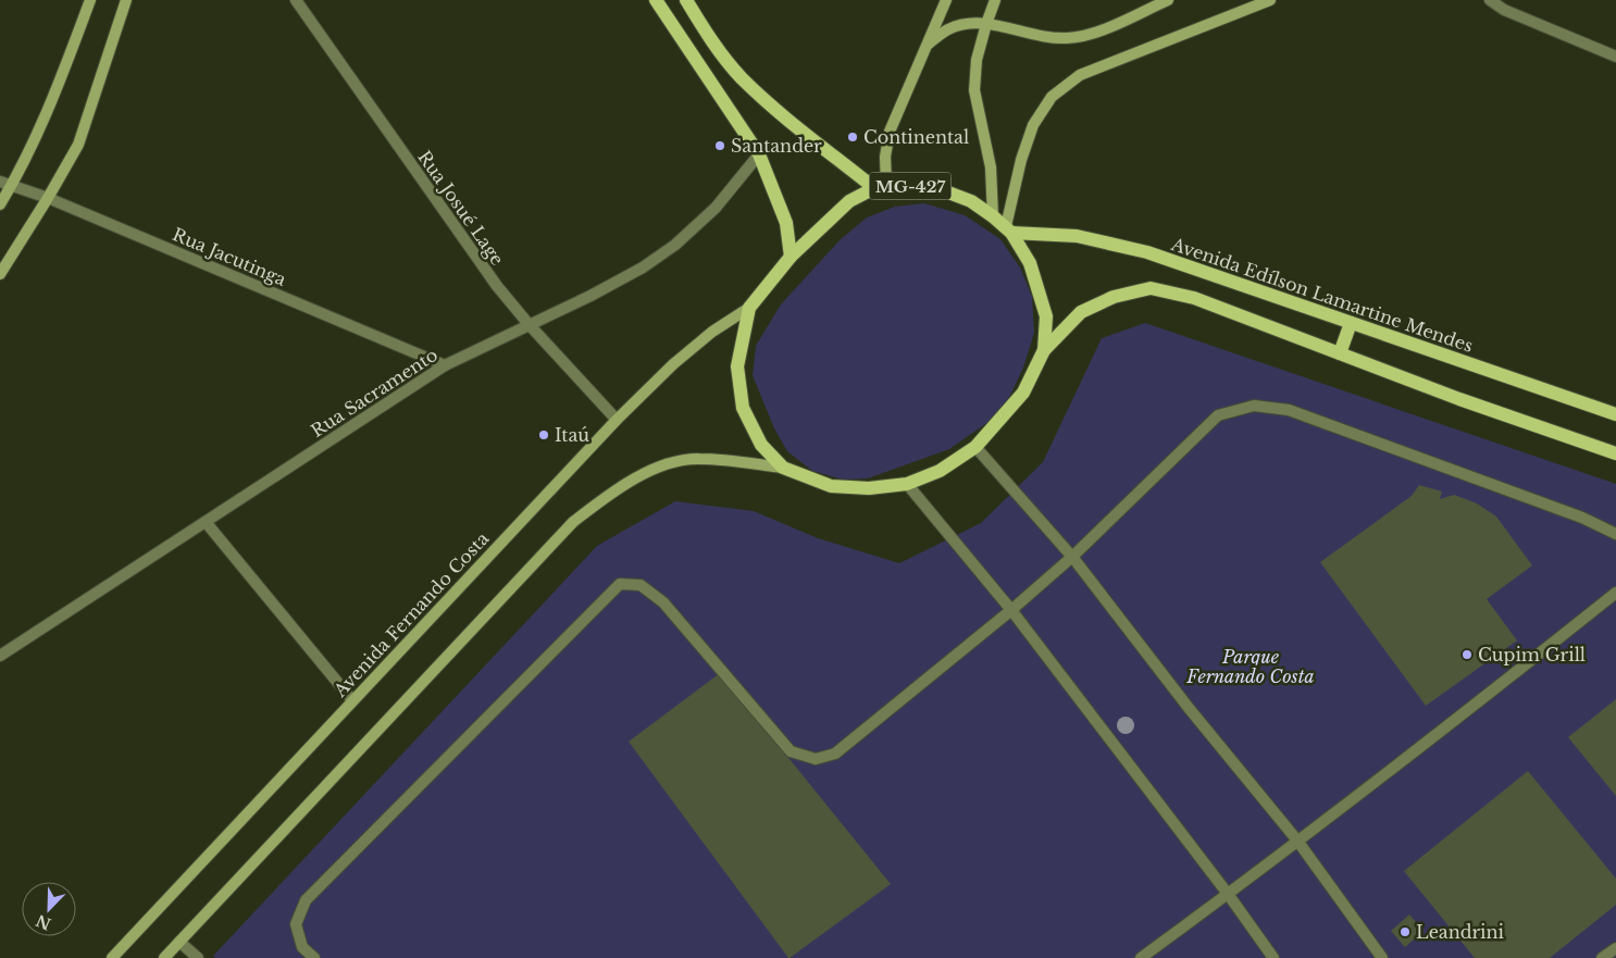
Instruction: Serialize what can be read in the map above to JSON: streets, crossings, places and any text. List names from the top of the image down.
{
  "streets": {
    "main road": ["MG-427", "Avenida Edílson Lamartine Mendes", "Avenida Fernando Costa"],
    "street": ["Rua Josué Lage", "Rua Jacutinga", "Rua Sacramento"]
  },
  "crossings": [
    ["MG-427", "Avenida Edílson Lamartine Mendes"],
    ["MG-427", "Avenida Fernando Costa"],
    ["Rua Josué Lage", "Rua Sacramento"],
    ["Rua Josué Lage", "Avenida Fernando Costa"],
    ["Rua Jacutinga", "Rua Sacramento"]
  ],
  "parks": ["Parque Fernando Costa"],
  "places": [
    "Continental",
    "Santander",
    "Itaú",
    "Cupim Grill",
    "Leandrini"
  ],
  "north": "bottom left"
}
